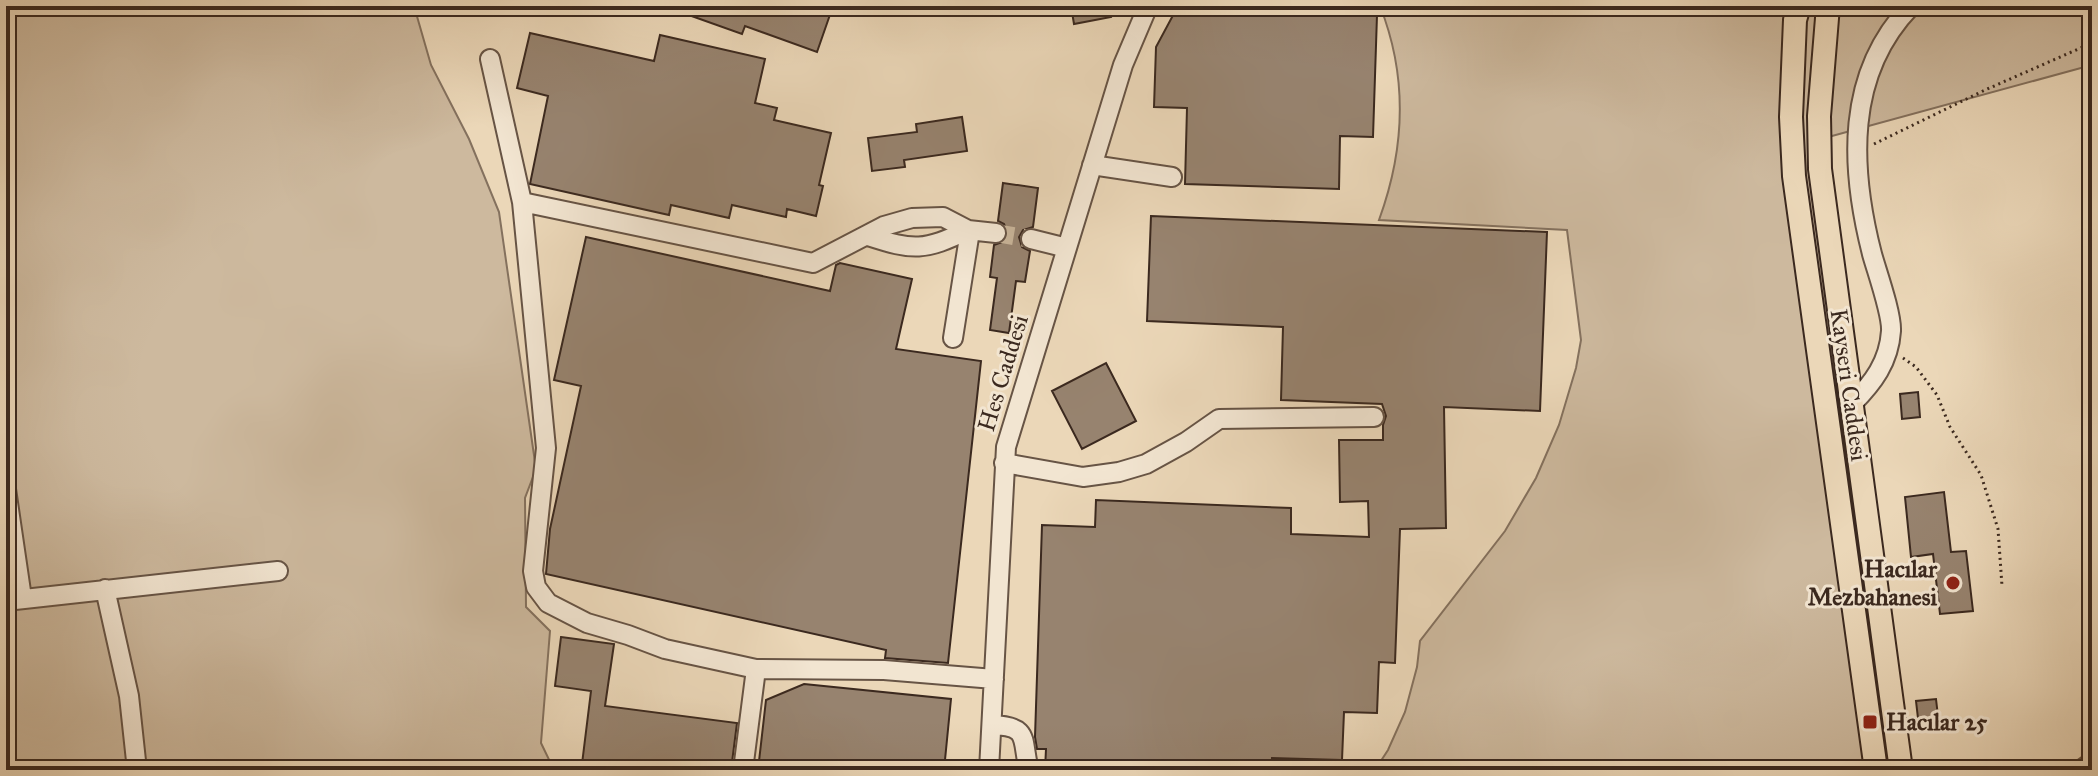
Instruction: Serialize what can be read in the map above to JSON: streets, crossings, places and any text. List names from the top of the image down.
{
  "streets": {
    "main road": ["Kayseri Caddesi"],
    "street": ["Hes Caddesi"]
  },
  "places": {
    "other": ["Hacılar Mezbahanesi"],
    "transit": ["Hacılar 25"]
  }
}
